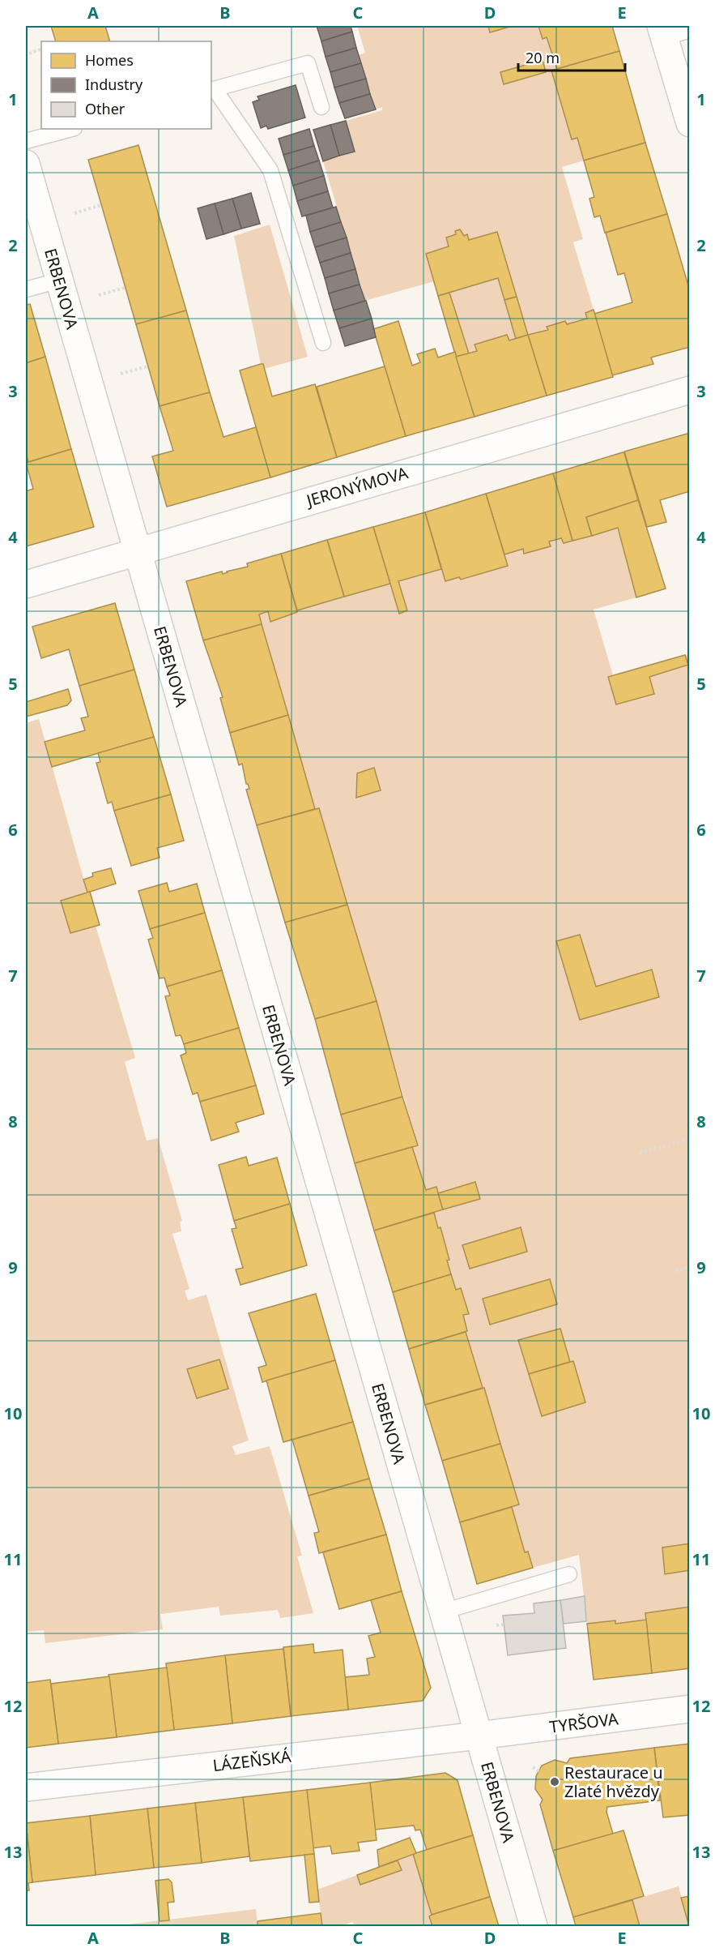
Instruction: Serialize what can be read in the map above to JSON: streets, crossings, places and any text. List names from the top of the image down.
{
  "streets": {
    "street": [
      "ERBENOVA",
      "JERONÝMOVA",
      "TYRŠOVA",
      "LÁZEŇSKÁ"
    ]
  },
  "crossings": [
    ["ERBENOVA", "JERONÝMOVA"],
    ["ERBENOVA", "TYRŠOVA"],
    ["ERBENOVA", "LÁZEŇSKÁ"],
    ["TYRŠOVA", "LÁZEŇSKÁ"]
  ],
  "places": ["Restaurace u Zlaté hvězdy"],
  "legend": ["Homes", "Industry", "Other"],
  "scale_bar": "20 m",
  "grid": {
    "columns": [
      "A",
      "B",
      "C",
      "D",
      "E"
    ],
    "rows": [
      "1",
      "2",
      "3",
      "4",
      "5",
      "6",
      "7",
      "8",
      "9",
      "10",
      "11",
      "12",
      "13"
    ]
  }
}
